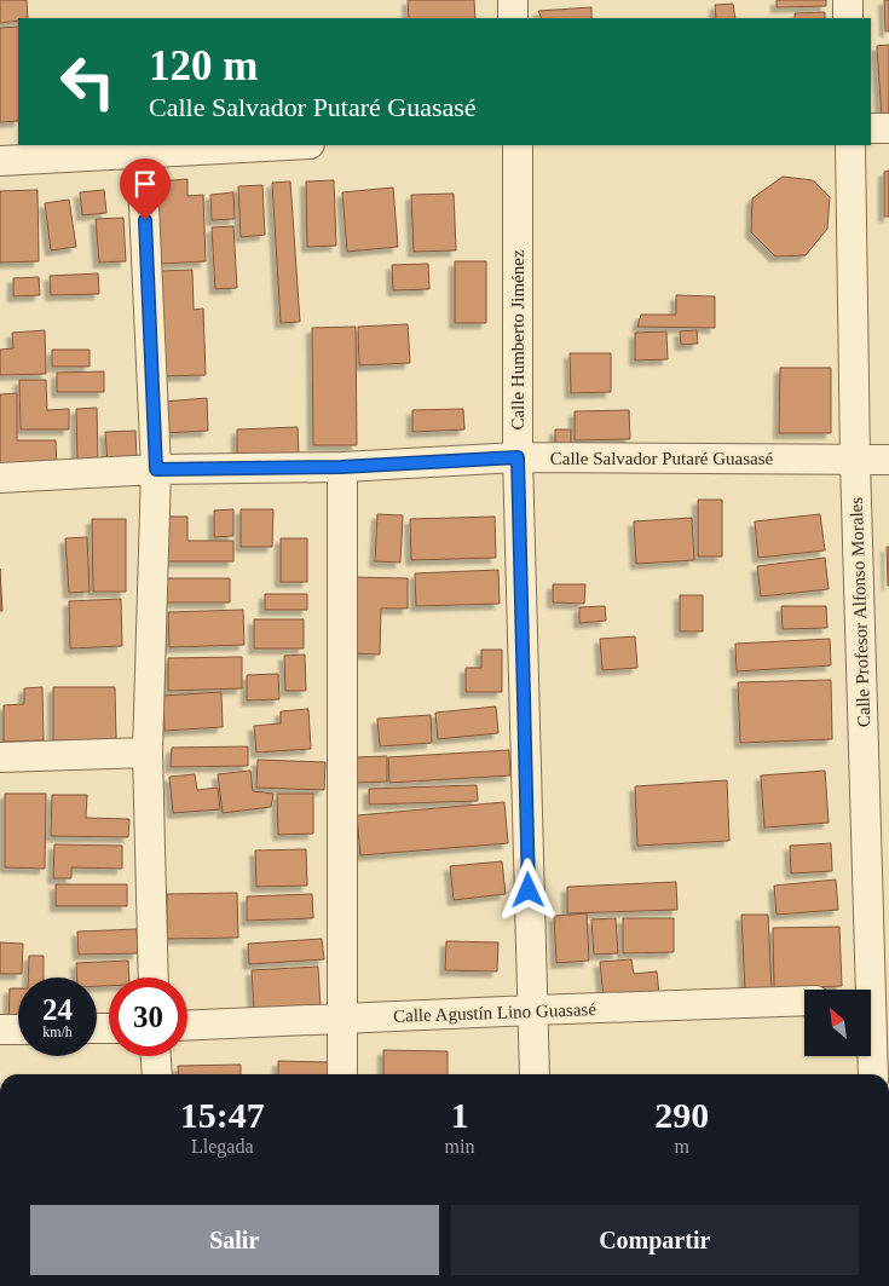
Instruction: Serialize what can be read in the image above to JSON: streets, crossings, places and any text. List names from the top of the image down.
{
  "streets": {
    "street": [
      "Calle Humberto Jiménez",
      "Calle Salvador Putaré Guasasé",
      "Calle Profesor Alfonso Morales",
      "Calle Agustín Lino Guasasé"
    ]
  },
  "crossings": [
    ["Calle Humberto Jiménez", "Calle Salvador Putaré Guasasé"],
    ["Calle Humberto Jiménez", "Calle Agustín Lino Guasasé"],
    ["Calle Salvador Putaré Guasasé", "Calle Profesor Alfonso Morales"]
  ],
  "north": "top left",
  "page": {
    "turn": ["120 m", "Calle Salvador Putaré Guasasé"],
    "speed": "24 km/h",
    "limit": "30",
    "eta": [
      "15:47",
      "Llegada",
      "1",
      "min",
      "290",
      "m"
    ],
    "buttons": ["Salir", "Compartir"]
  }
}
